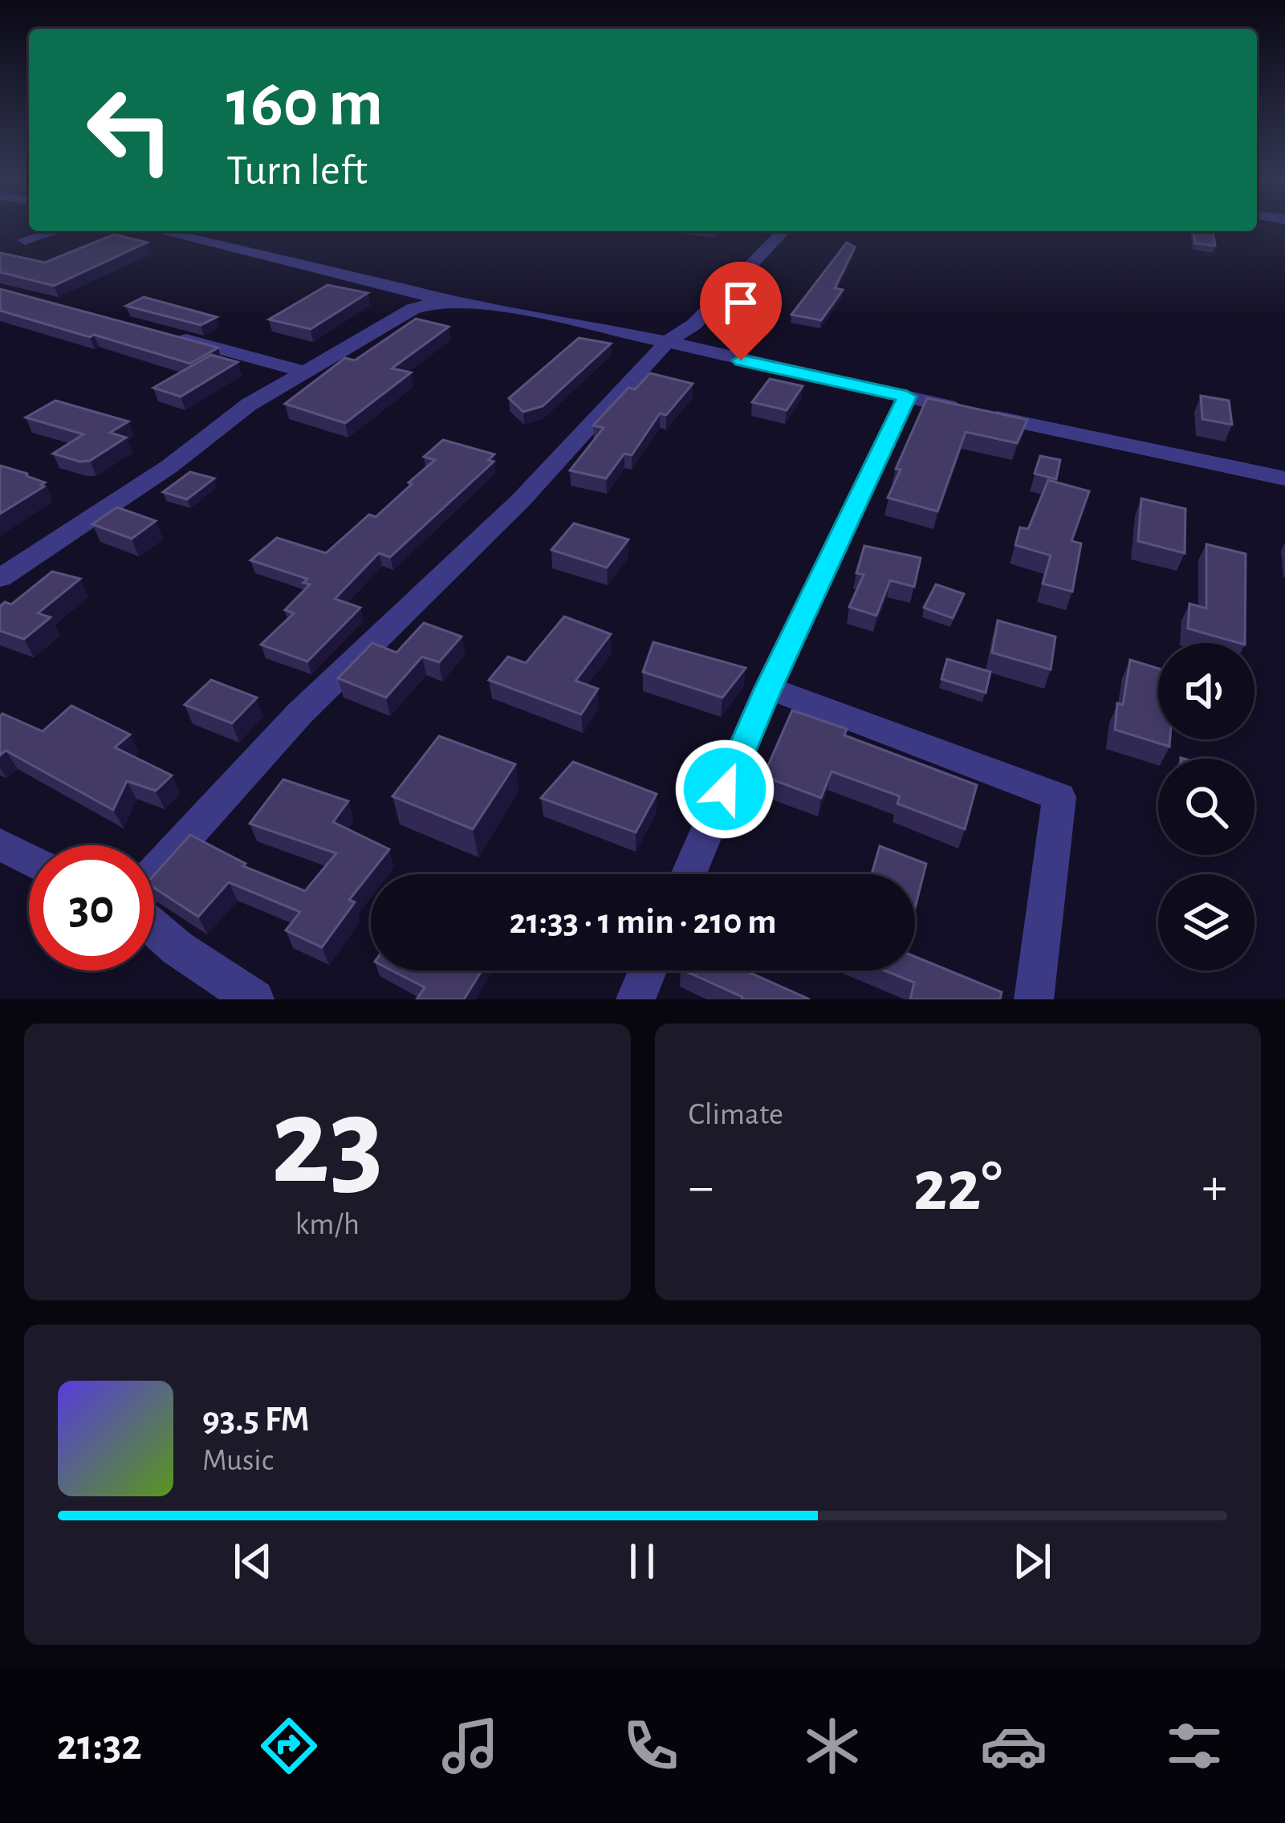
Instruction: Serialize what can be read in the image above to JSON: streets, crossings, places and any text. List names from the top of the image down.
{
  "page": {
    "turn": ["160 m", "Turn left"],
    "limit": "30",
    "trip": "21:33 · 1 min · 210 m",
    "tile": [
      ["23", "km/h"],
      "Climate"
    ],
    "heat": ["−", "22°", "+"],
    "song": ["93.5 FM", "Music"],
    "tabs": "21:32"
  }
}
